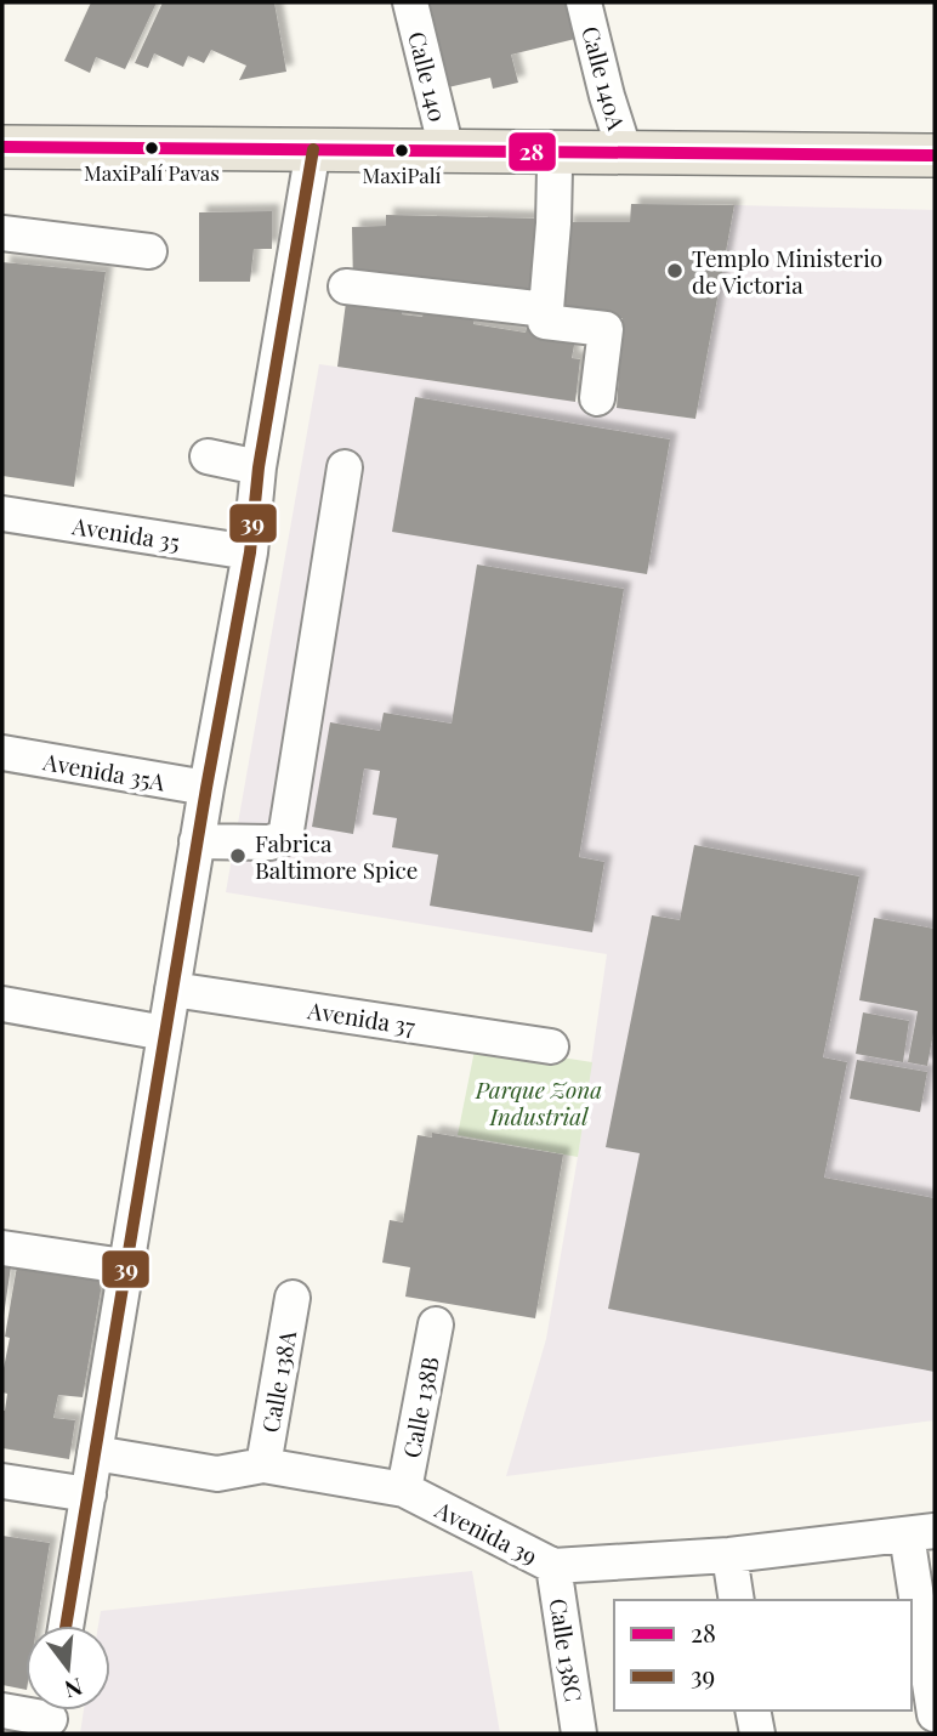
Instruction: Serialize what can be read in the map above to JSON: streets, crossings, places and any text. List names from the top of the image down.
{
  "streets": {
    "street": [
      "Calle 140",
      "Calle 140A",
      "Avenida 35",
      "Avenida 35A",
      "Avenida 37",
      "Calle 138A",
      "Calle 138B",
      "Avenida 39",
      "Calle 138C"
    ]
  },
  "crossings": [
    ["Calle 138A", "Avenida 39"],
    ["Calle 138B", "Avenida 39"],
    ["Avenida 39", "Calle 138C"]
  ],
  "parks": ["Parque Zona Industrial"],
  "places": [
    "MaxiPalí Pavas",
    "MaxiPalí",
    "Templo Ministerio de Victoria",
    "Fabrica Baltimore Spice"
  ],
  "lines": ["transit line 28", "transit line 39"],
  "legend": ["28", "39"],
  "north": "bottom"
}
